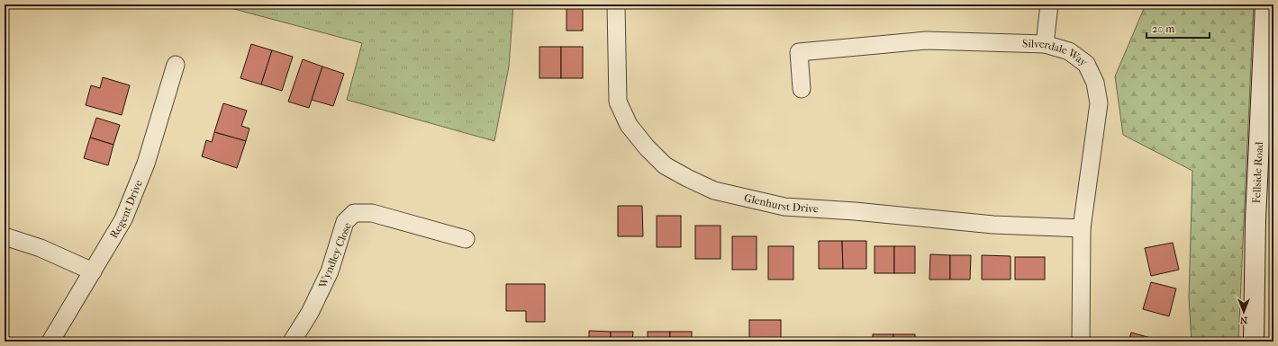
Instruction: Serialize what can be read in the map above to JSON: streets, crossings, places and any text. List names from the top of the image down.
{
  "streets": {
    "street": [
      "Silverdale Way",
      "Fellside Road",
      "Glenhurst Drive",
      "Regent Drive",
      "Wyndley Close"
    ]
  },
  "crossings": [
    ["Silverdale Way", "Glenhurst Drive"]
  ],
  "scale_bar": "20 m",
  "north": "bottom"
}
